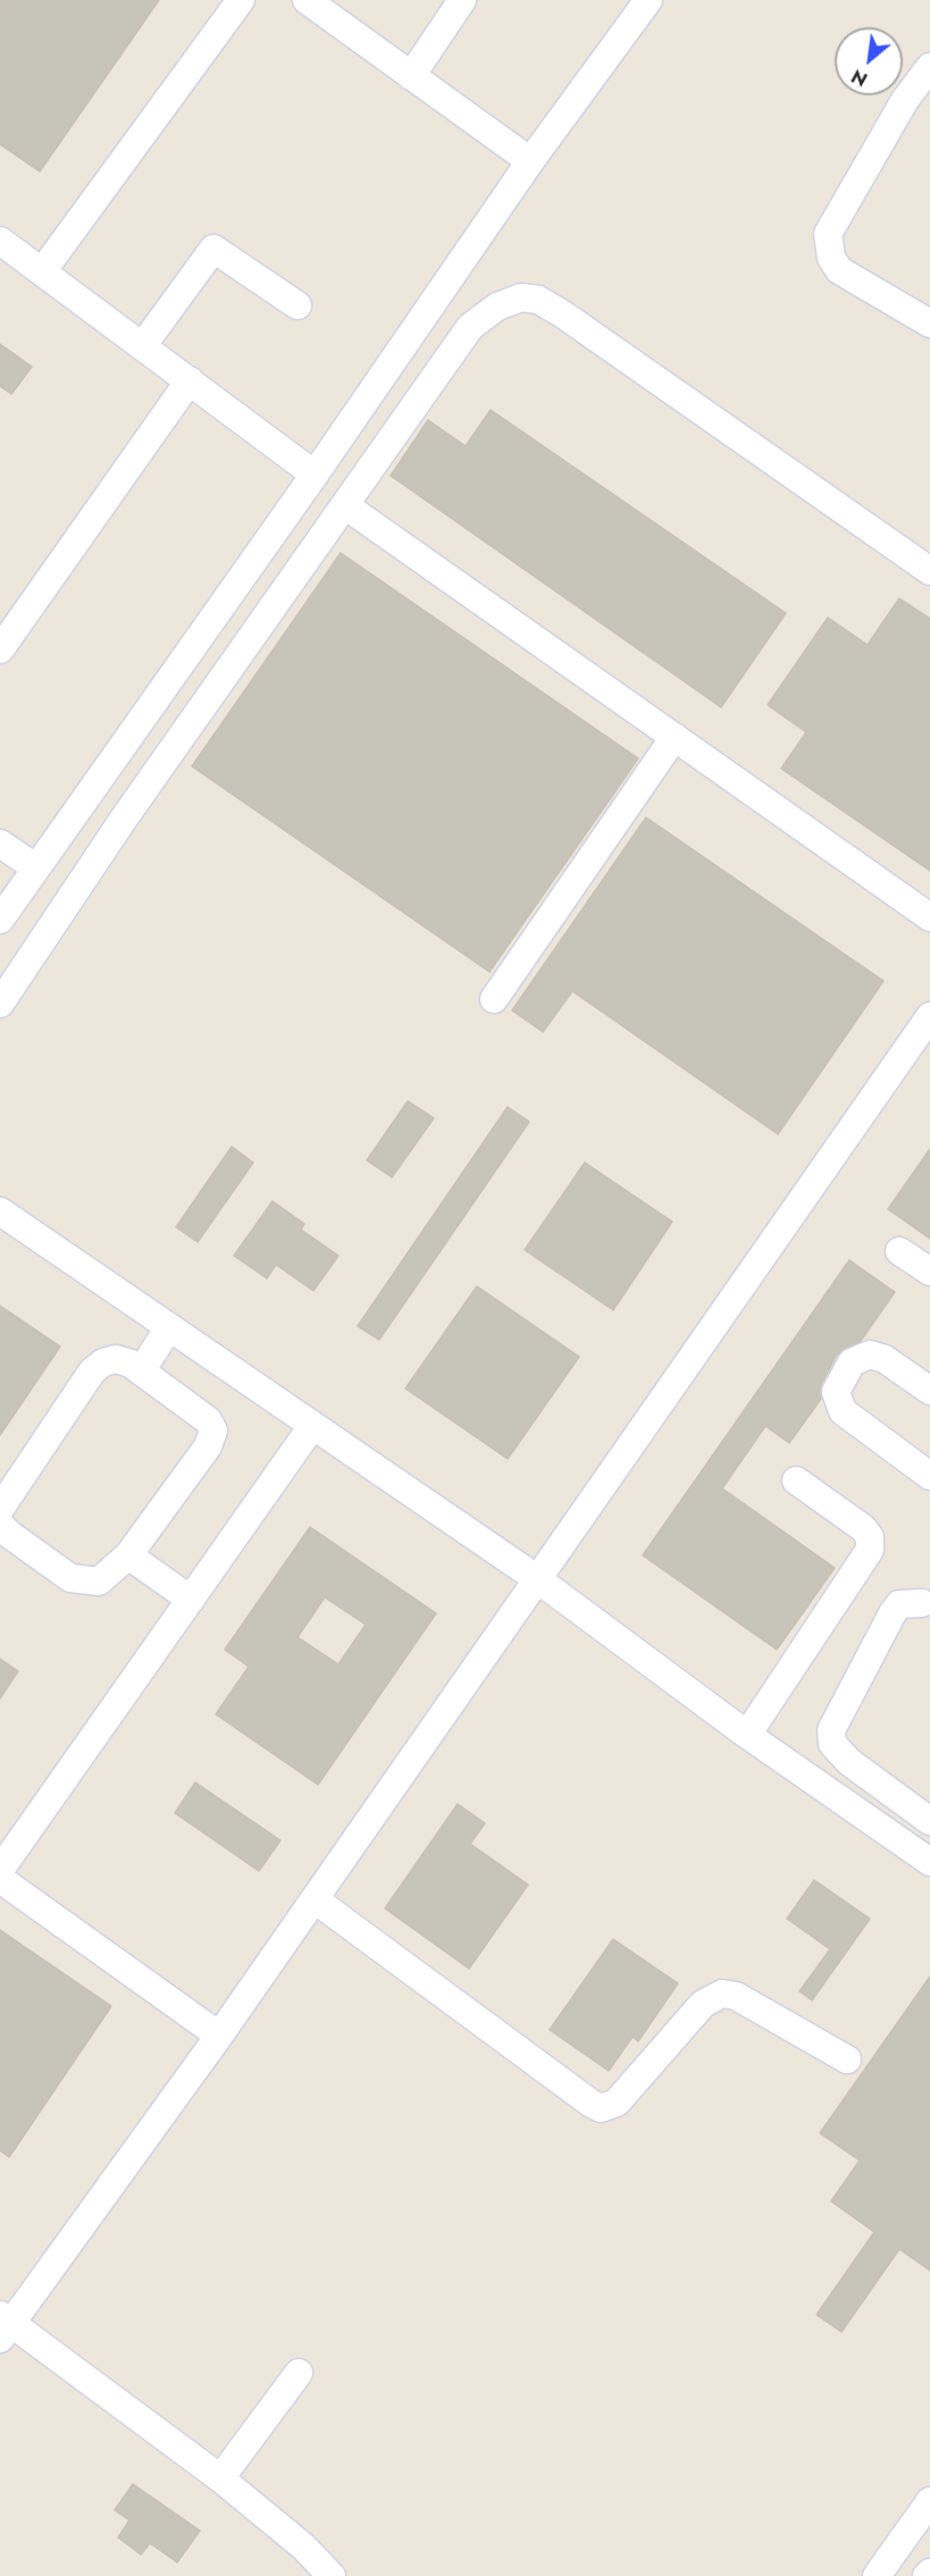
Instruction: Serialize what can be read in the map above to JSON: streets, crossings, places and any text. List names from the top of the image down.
{
  "north": "bottom left"
}
